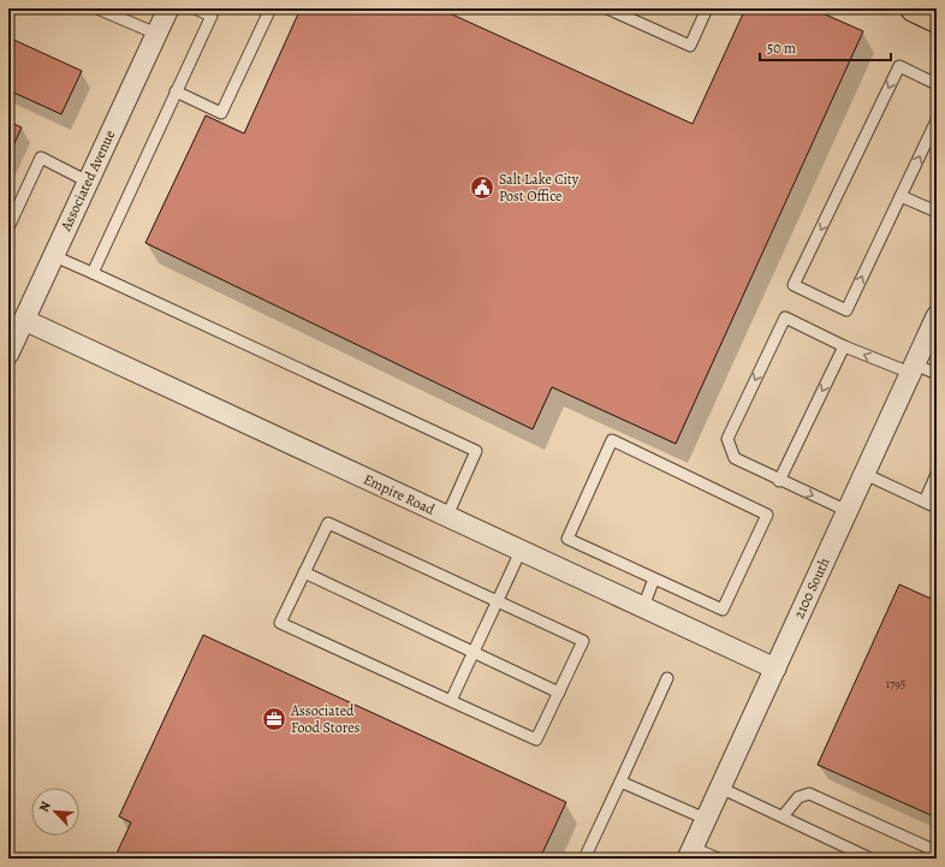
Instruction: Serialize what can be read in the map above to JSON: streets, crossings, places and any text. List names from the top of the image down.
{
  "streets": {
    "street": ["Associated Avenue", "Empire Road", "2100 South"]
  },
  "crossings": [
    ["Associated Avenue", "Empire Road"],
    ["Empire Road", "2100 South"]
  ],
  "places": {
    "public building": ["Salt Lake City Post Office"],
    "office": ["Associated Food Stores"]
  },
  "house_numbers": ["1795"],
  "scale_bar": "50 m",
  "north": "top left"
}
